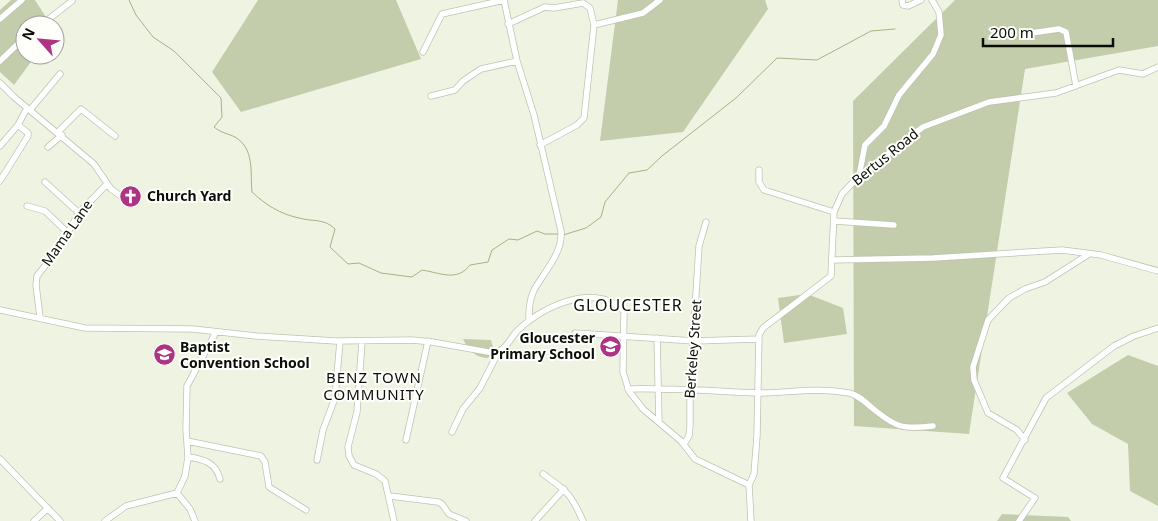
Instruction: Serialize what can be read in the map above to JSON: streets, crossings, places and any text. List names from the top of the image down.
{
  "streets": {
    "street": ["Bertus Road", "Mama Lane", "Berkeley Street"]
  },
  "districts": ["GLOUCESTER", "BENZ TOWN COMMUNITY"],
  "places": {
    "church": ["Church Yard"],
    "school or university": ["Gloucester Primary School", "Baptist Convention School"]
  },
  "scale_bar": "200 m",
  "north": "top left"
}
